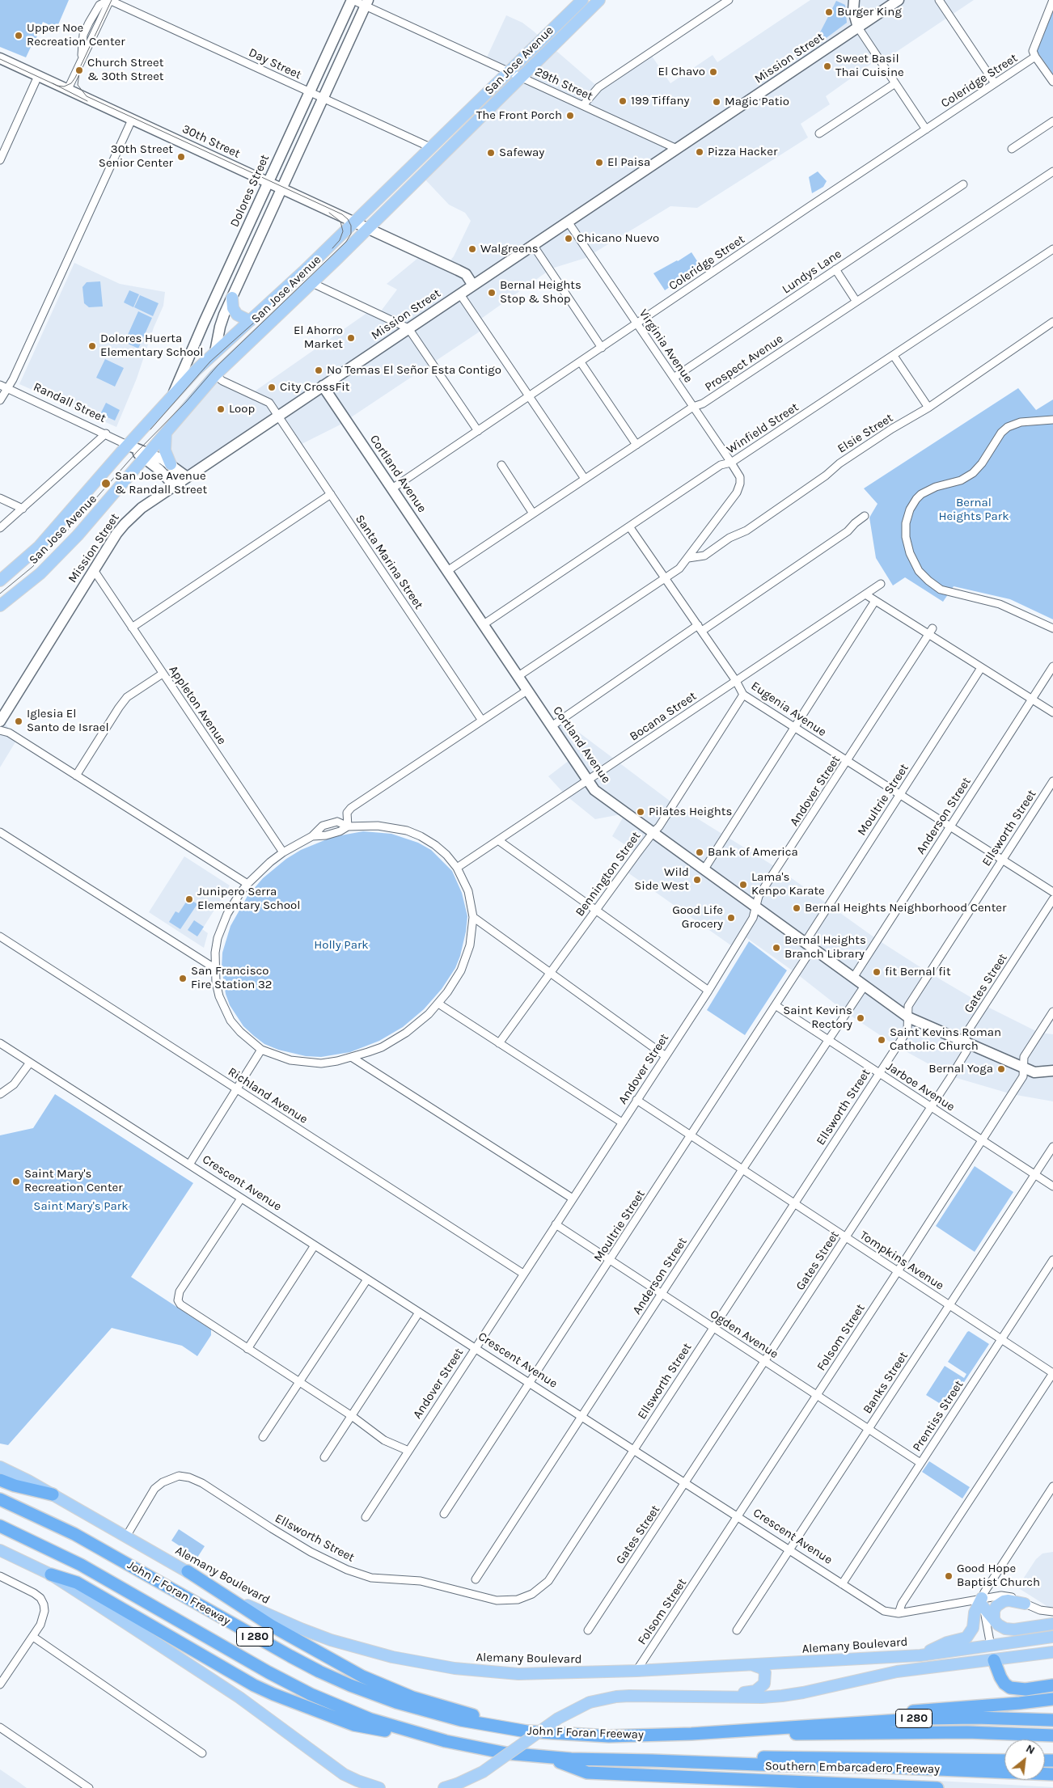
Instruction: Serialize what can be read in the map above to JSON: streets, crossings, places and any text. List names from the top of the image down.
{
  "streets": {
    "highway": ["John F Foran Freeway", "I 280", "Southern Embarcadero Freeway"],
    "main road": [
      "Mission Street",
      "San Jose Avenue",
      "30th Street",
      "Dolores Street",
      "Randall Street",
      "Cortland Avenue",
      "Alemany Boulevard"
    ],
    "street": [
      "Day Street",
      "Coleridge Street",
      "29th Street",
      "Lundys Lane",
      "Virginia Avenue",
      "Prospect Avenue",
      "Winfield Street",
      "Elsie Street",
      "Santa Marina Street",
      "Appleton Avenue",
      "Eugenia Avenue",
      "Bocana Street",
      "Andover Street",
      "Moultrie Street",
      "Anderson Street",
      "Ellsworth Street",
      "Bennington Street",
      "Gates Street",
      "Jarboe Avenue",
      "Richland Avenue",
      "Crescent Avenue",
      "Tompkins Avenue",
      "Ogden Avenue",
      "Folsom Street",
      "Banks Street",
      "Prentiss Street"
    ]
  },
  "crossings": [
    ["Mission Street", "29th Street"],
    ["Mission Street", "30th Street"],
    ["Mission Street", "Virginia Avenue"],
    ["Mission Street", "Randall Street"],
    ["Mission Street", "Cortland Avenue"],
    ["Mission Street", "Santa Marina Street"],
    ["Mission Street", "Appleton Avenue"],
    ["San Jose Avenue", "Day Street"],
    ["San Jose Avenue", "29th Street"],
    ["San Jose Avenue", "30th Street"],
    ["San Jose Avenue", "Dolores Street"],
    ["San Jose Avenue", "Randall Street"],
    ["San Jose Avenue", "Santa Marina Street"],
    ["Day Street", "Dolores Street"],
    ["Coleridge Street", "Virginia Avenue"],
    ["Coleridge Street", "Cortland Avenue"],
    ["29th Street", "Dolores Street"],
    ["30th Street", "Dolores Street"],
    ["Lundys Lane", "Virginia Avenue"],
    ["Virginia Avenue", "Prospect Avenue"],
    ["Virginia Avenue", "Winfield Street"],
    ["Virginia Avenue", "Elsie Street"],
    ["Virginia Avenue", "Eugenia Avenue"],
    ["Prospect Avenue", "Cortland Avenue"],
    ["Winfield Street", "Cortland Avenue"],
    ["Winfield Street", "Eugenia Avenue"],
    ["Cortland Avenue", "Bocana Street"],
    ["Cortland Avenue", "Andover Street"],
    ["Cortland Avenue", "Moultrie Street"],
    ["Cortland Avenue", "Anderson Street"],
    ["Cortland Avenue", "Ellsworth Street"],
    ["Cortland Avenue", "Bennington Street"],
    ["Cortland Avenue", "Gates Street"],
    ["Cortland Avenue", "Folsom Street"],
    ["Eugenia Avenue", "Bocana Street"],
    ["Eugenia Avenue", "Andover Street"],
    ["Eugenia Avenue", "Moultrie Street"],
    ["Eugenia Avenue", "Anderson Street"],
    ["Eugenia Avenue", "Ellsworth Street"],
    ["Eugenia Avenue", "Bennington Street"],
    ["Andover Street", "Richland Avenue"],
    ["Andover Street", "Crescent Avenue"],
    ["Andover Street", "Tompkins Avenue"],
    ["Andover Street", "Ogden Avenue"],
    ["Moultrie Street", "Jarboe Avenue"],
    ["Moultrie Street", "Crescent Avenue"],
    ["Moultrie Street", "Tompkins Avenue"],
    ["Moultrie Street", "Ogden Avenue"],
    ["Anderson Street", "Jarboe Avenue"],
    ["Anderson Street", "Crescent Avenue"],
    ["Anderson Street", "Tompkins Avenue"],
    ["Anderson Street", "Ogden Avenue"],
    ["Ellsworth Street", "Jarboe Avenue"],
    ["Ellsworth Street", "Crescent Avenue"],
    ["Ellsworth Street", "Tompkins Avenue"],
    ["Ellsworth Street", "Ogden Avenue"],
    ["Ellsworth Street", "Alemany Boulevard"],
    ["Gates Street", "Jarboe Avenue"],
    ["Gates Street", "Crescent Avenue"],
    ["Gates Street", "Tompkins Avenue"],
    ["Gates Street", "Ogden Avenue"],
    ["Jarboe Avenue", "Folsom Street"],
    ["Jarboe Avenue", "Banks Street"],
    ["Crescent Avenue", "Folsom Street"],
    ["Crescent Avenue", "Banks Street"],
    ["Crescent Avenue", "Prentiss Street"],
    ["Tompkins Avenue", "Folsom Street"],
    ["Tompkins Avenue", "Banks Street"],
    ["Tompkins Avenue", "Prentiss Street"],
    ["Ogden Avenue", "Folsom Street"],
    ["Ogden Avenue", "Banks Street"],
    ["Ogden Avenue", "Prentiss Street"],
    ["Folsom Street", "Alemany Boulevard"],
    ["John F Foran Freeway", "Southern Embarcadero Freeway"]
  ],
  "parks": ["Bernal Heights Park", "Holly Park", "Saint Mary's Park"],
  "places": [
    "Burger King",
    "Upper Noe Recreation Center",
    "Sweet Basil Thai Cuisine",
    "Church Street & 30th Street",
    "El Chavo",
    "199 Tiffany",
    "Magic Patio",
    "The Front Porch",
    "Pizza Hacker",
    "Safeway",
    "30th Street Senior Center",
    "El Paisa",
    "Chicano Nuevo",
    "Walgreens",
    "Bernal Heights Stop & Shop",
    "El Ahorro Market",
    "Dolores Huerta Elementary School",
    "No Temas El Señor Esta Contigo",
    "City CrossFit",
    "Loop",
    "San Jose Avenue & Randall Street",
    "Iglesia El Santo de Israel",
    "Pilates Heights",
    "Bank of America",
    "Wild Side West",
    "Lama's Kenpo Karate",
    "Junipero Serra Elementary School",
    "Bernal Heights Neighborhood Center",
    "Good Life Grocery",
    "Bernal Heights Branch Library",
    "fit Bernal fit",
    "San Francisco Fire Station 32",
    "Saint Kevins Rectory",
    "Saint Kevins Roman Catholic Church",
    "Bernal Yoga",
    "Saint Mary's Recreation Center",
    "Good Hope Baptist Church"
  ],
  "north": "top right"
}
